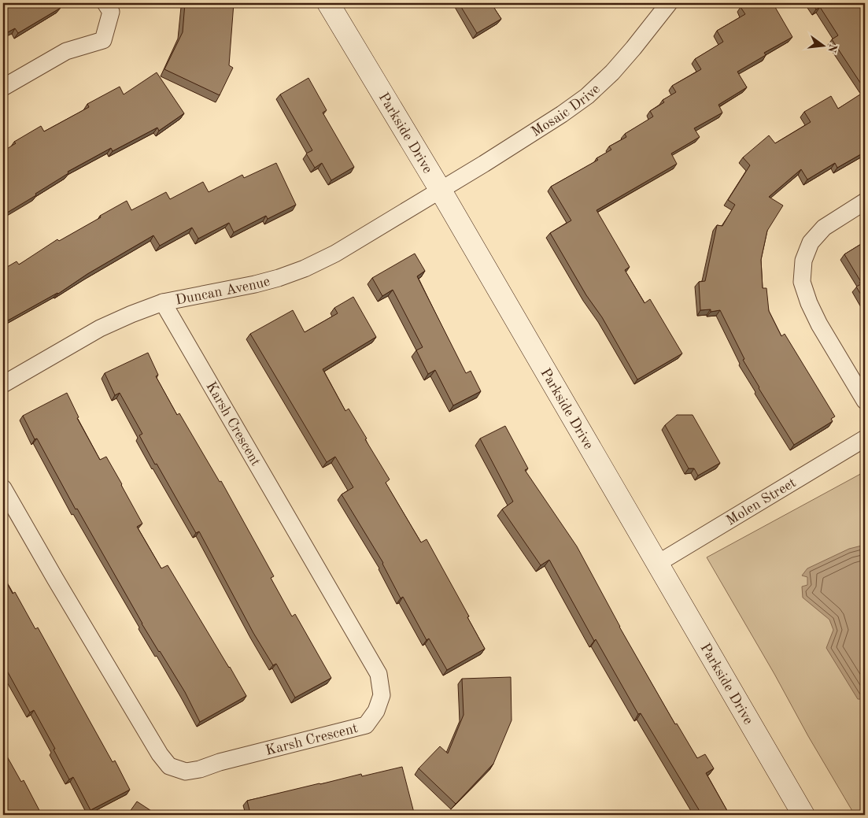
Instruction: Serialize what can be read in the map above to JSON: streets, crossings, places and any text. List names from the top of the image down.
{
  "streets": {
    "main road": ["Parkside Drive"],
    "street": [
      "Mosaic Drive",
      "Duncan Avenue",
      "Karsh Crescent",
      "Molen Street"
    ]
  },
  "crossings": [
    ["Mosaic Drive", "Parkside Drive"],
    ["Mosaic Drive", "Duncan Avenue"],
    ["Parkside Drive", "Duncan Avenue"],
    ["Parkside Drive", "Molen Street"],
    ["Duncan Avenue", "Karsh Crescent"]
  ],
  "north": "right"
}
